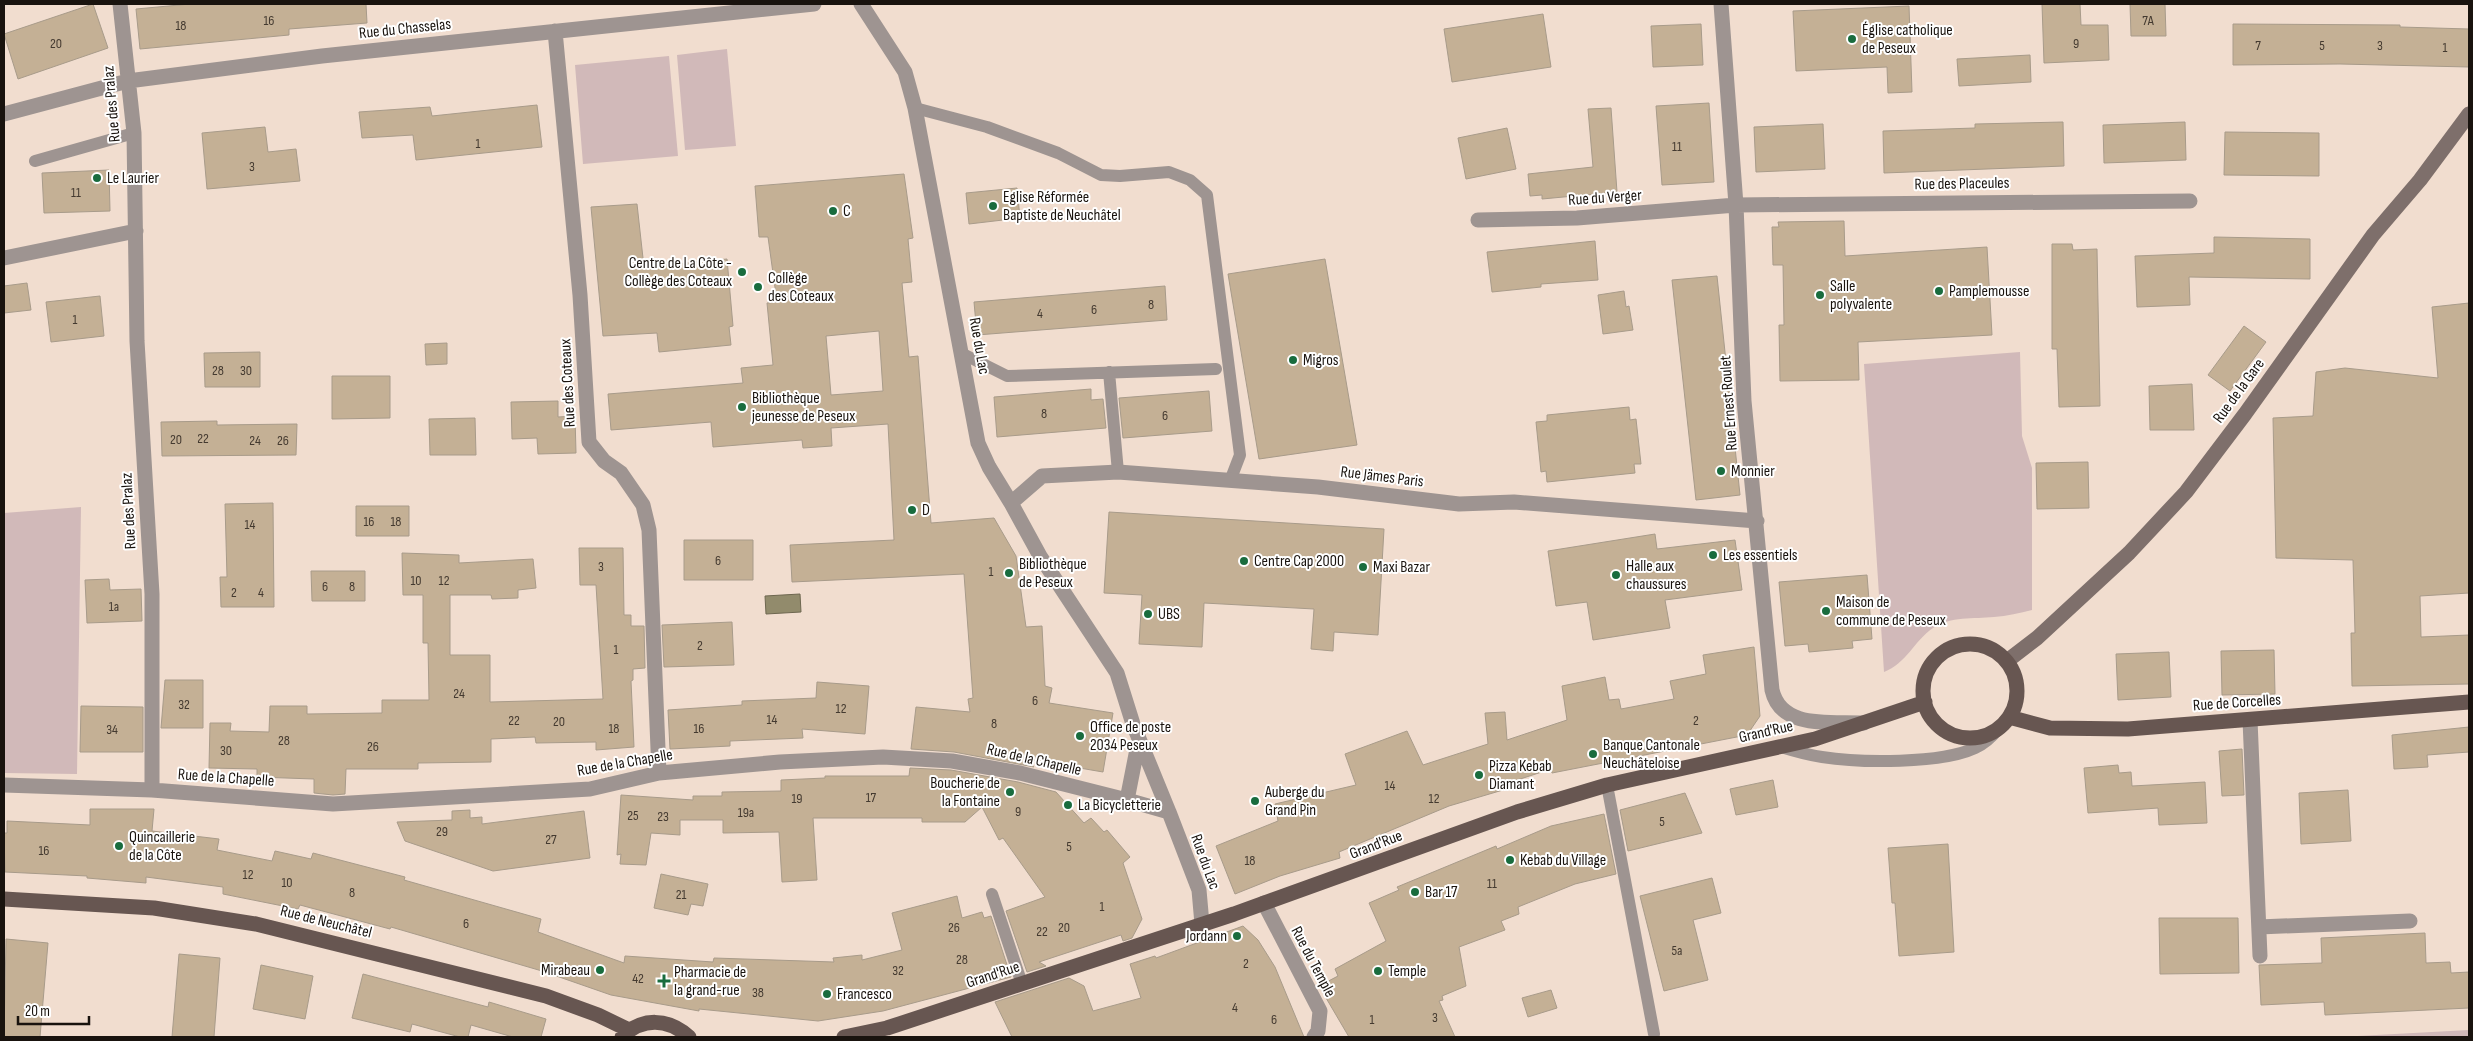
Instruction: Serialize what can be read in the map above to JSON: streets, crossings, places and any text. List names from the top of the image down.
{
  "streets": {
    "main road": [
      "Rue de la Gare",
      "Rue de Corcelles",
      "Grand'Rue",
      "Rue de Neuchâtel"
    ],
    "street": [
      "Rue du Chasselas",
      "Rue des Pralaz",
      "Rue des Placeules",
      "Rue du Verger",
      "Rue du Lac",
      "Rue des Coteaux",
      "Rue Ernest Roulet",
      "Rue Jämes Paris",
      "Rue de la Chapelle",
      "Rue du Temple"
    ]
  },
  "crossings": [
    ["Rue du Chasselas", "Rue des Pralaz"],
    ["Rue du Chasselas", "Rue des Coteaux"],
    ["Rue des Pralaz", "Rue de la Chapelle"],
    ["Rue des Placeules", "Rue du Verger"],
    ["Rue des Placeules", "Rue Ernest Roulet"],
    ["Rue du Verger", "Rue Ernest Roulet"],
    ["Rue du Lac", "Rue Jämes Paris"],
    ["Rue du Lac", "Grand'Rue"],
    ["Rue du Lac", "Rue de la Chapelle"],
    ["Rue des Coteaux", "Rue de la Chapelle"],
    ["Rue de la Gare", "Rue de Corcelles"],
    ["Rue de la Gare", "Grand'Rue"],
    ["Rue Ernest Roulet", "Rue Jämes Paris"],
    ["Rue Ernest Roulet", "Grand'Rue"],
    ["Rue de Corcelles", "Grand'Rue"],
    ["Grand'Rue", "Rue du Temple"]
  ],
  "places": {
    "other": [
      "Église catholique de Peseux",
      "Le Laurier",
      "Eglise Réformée Baptiste de Neuchâtel",
      "C",
      "Centre de La Côte - Collège des Coteaux",
      "Collège des Coteaux",
      "Pamplemousse",
      "Salle polyvalente",
      "Migros",
      "Bibliothèque jeunesse de Peseux",
      "Monnier",
      "D",
      "Les essentiels",
      "Centre Cap 2000",
      "Maxi Bazar",
      "Bibliothèque de Peseux",
      "Halle aux chaussures",
      "Maison de commune de Peseux",
      "UBS",
      "Office de poste 2034 Peseux",
      "Banque Cantonale Neuchâteloise",
      "Pizza Kebab Diamant",
      "Boucherie de la Fontaine",
      "Auberge du Grand Pin",
      "La Bicycletterie",
      "Quincaillerie de la Côte",
      "Kebab du Village",
      "Bar 17",
      "Jordann",
      "Mirabeau",
      "Temple",
      "Francesco"
    ],
    "health": ["Pharmacie de la grand-rue"]
  },
  "house_numbers": [
    "16",
    "7A",
    "18",
    "20",
    "9",
    "7",
    "5",
    "3",
    "1",
    "1",
    "11",
    "3",
    "11",
    "8",
    "6",
    "4",
    "1",
    "28",
    "30",
    "8",
    "6",
    "22",
    "20",
    "24",
    "26",
    "16",
    "18",
    "14",
    "6",
    "3",
    "1",
    "10",
    "12",
    "6",
    "8",
    "2",
    "4",
    "1a",
    "2",
    "1",
    "24",
    "6",
    "32",
    "12",
    "14",
    "22",
    "2",
    "20",
    "8",
    "18",
    "16",
    "34",
    "28",
    "26",
    "30",
    "14",
    "17",
    "19",
    "12",
    "9",
    "19a",
    "25",
    "23",
    "5",
    "29",
    "27",
    "5",
    "16",
    "18",
    "12",
    "10",
    "11",
    "8",
    "21",
    "1",
    "6",
    "26",
    "20",
    "22",
    "5a",
    "28",
    "2",
    "32",
    "42",
    "38",
    "4",
    "3",
    "6",
    "1"
  ],
  "scale_bar": "20 m"
}
